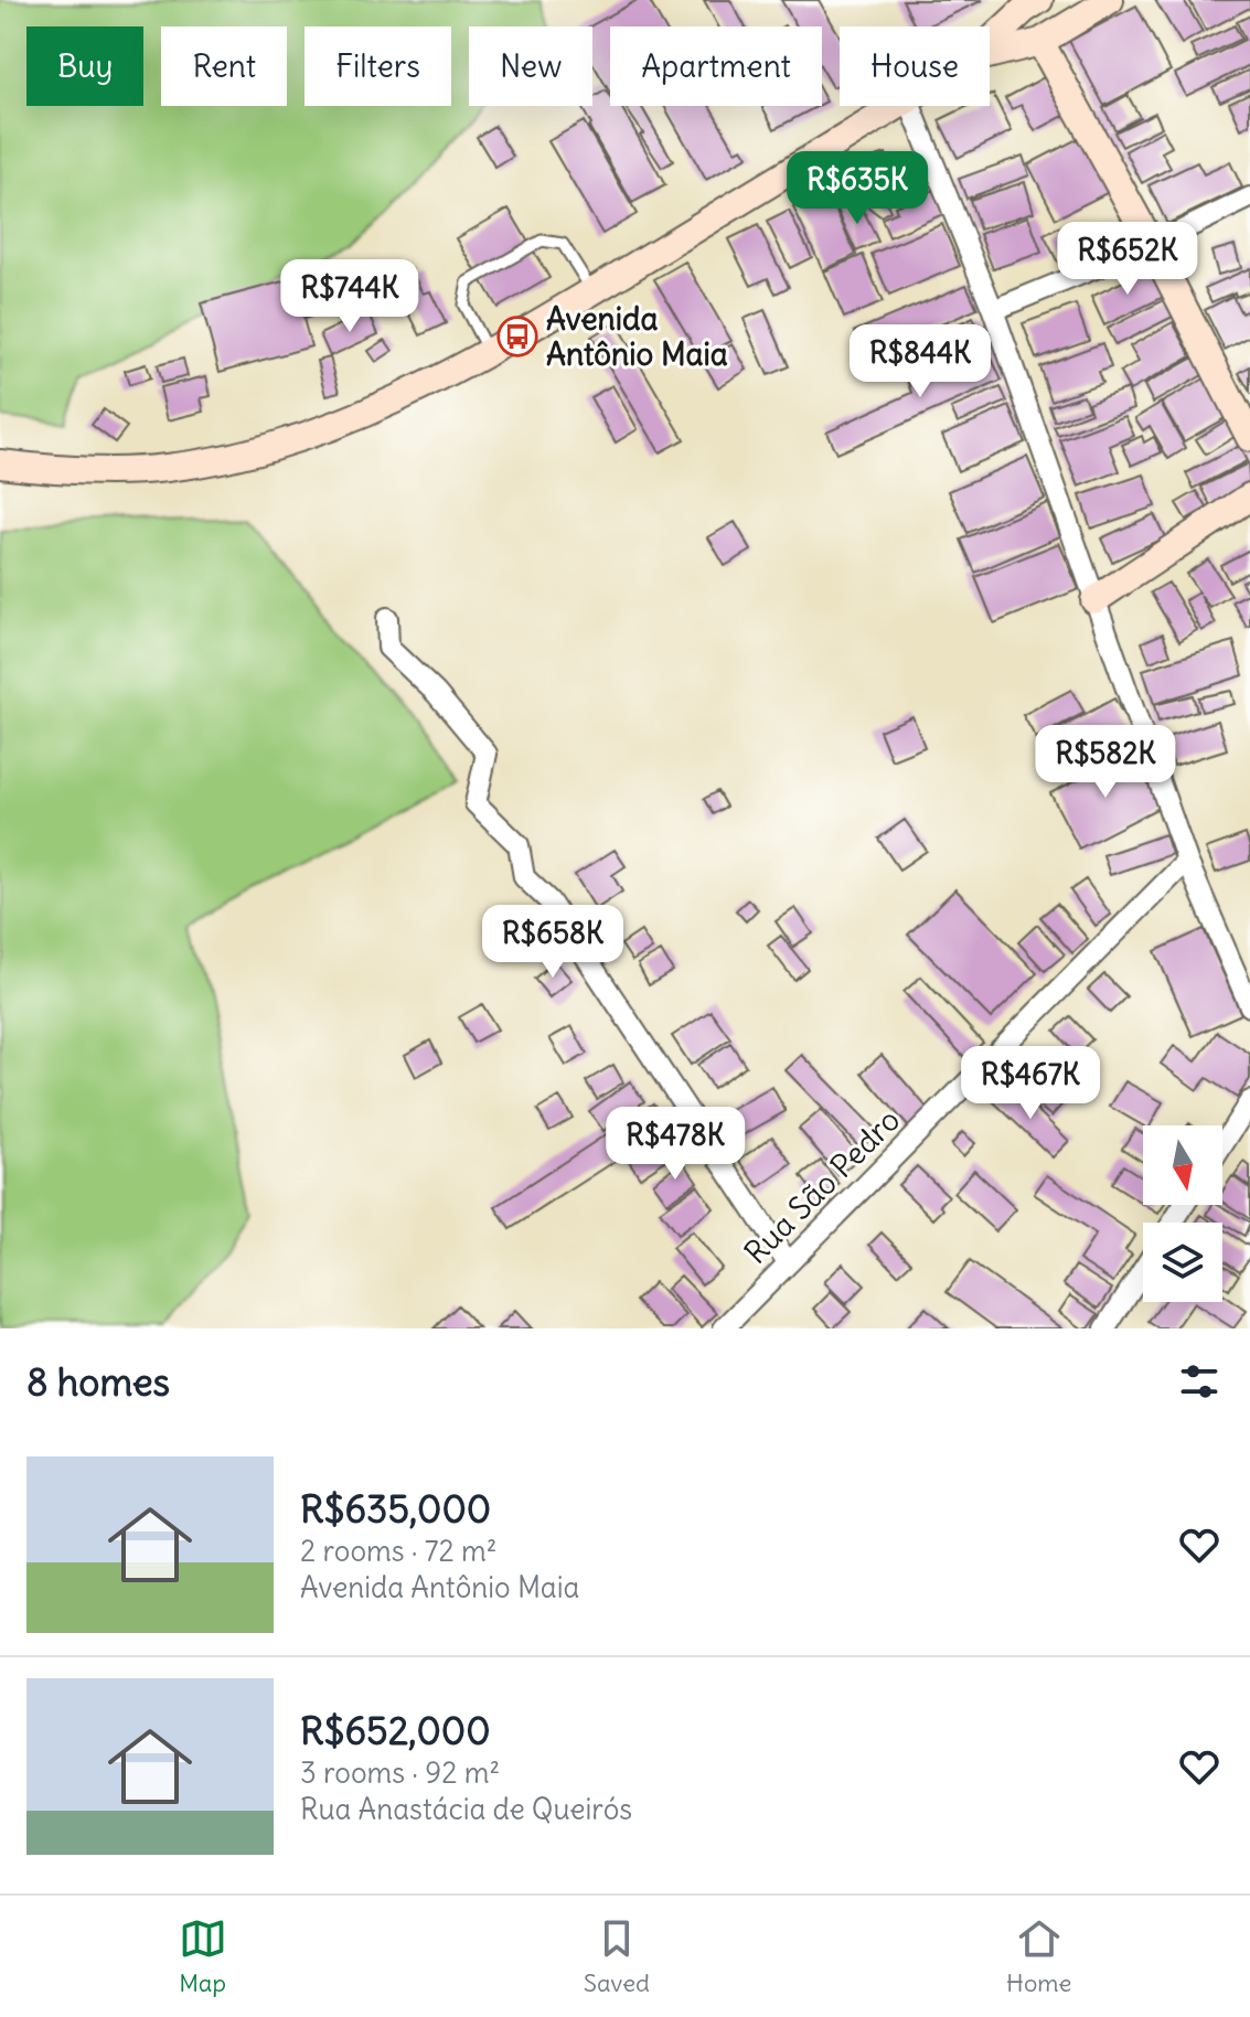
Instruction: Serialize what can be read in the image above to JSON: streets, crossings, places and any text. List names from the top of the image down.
{
  "streets": {
    "street": ["Rua São Pedro"]
  },
  "places": {
    "bus stop": ["Avenida Antônio Maia"]
  },
  "north": "bottom",
  "page": {
    "chip": [
      "Buy",
      "Rent",
      "Filters",
      "New",
      "Apartment",
      "House"
    ],
    "price": [
      "R$635K",
      "R$652K",
      "R$744K",
      "R$844K",
      "R$582K",
      "R$658K",
      "R$467K",
      "R$478K"
    ],
    "heading": "8 homes",
    "list": [
      {
        "name": "R$635,000",
        "note": "2 rooms · 72 m² · Avenida Antônio Maia"
      },
      {
        "name": "R$652,000",
        "note": "3 rooms · 92 m² · Rua Anastácia de Queirós"
      }
    ],
    "tabs": ["Map", "Saved", "Home"]
  }
}
